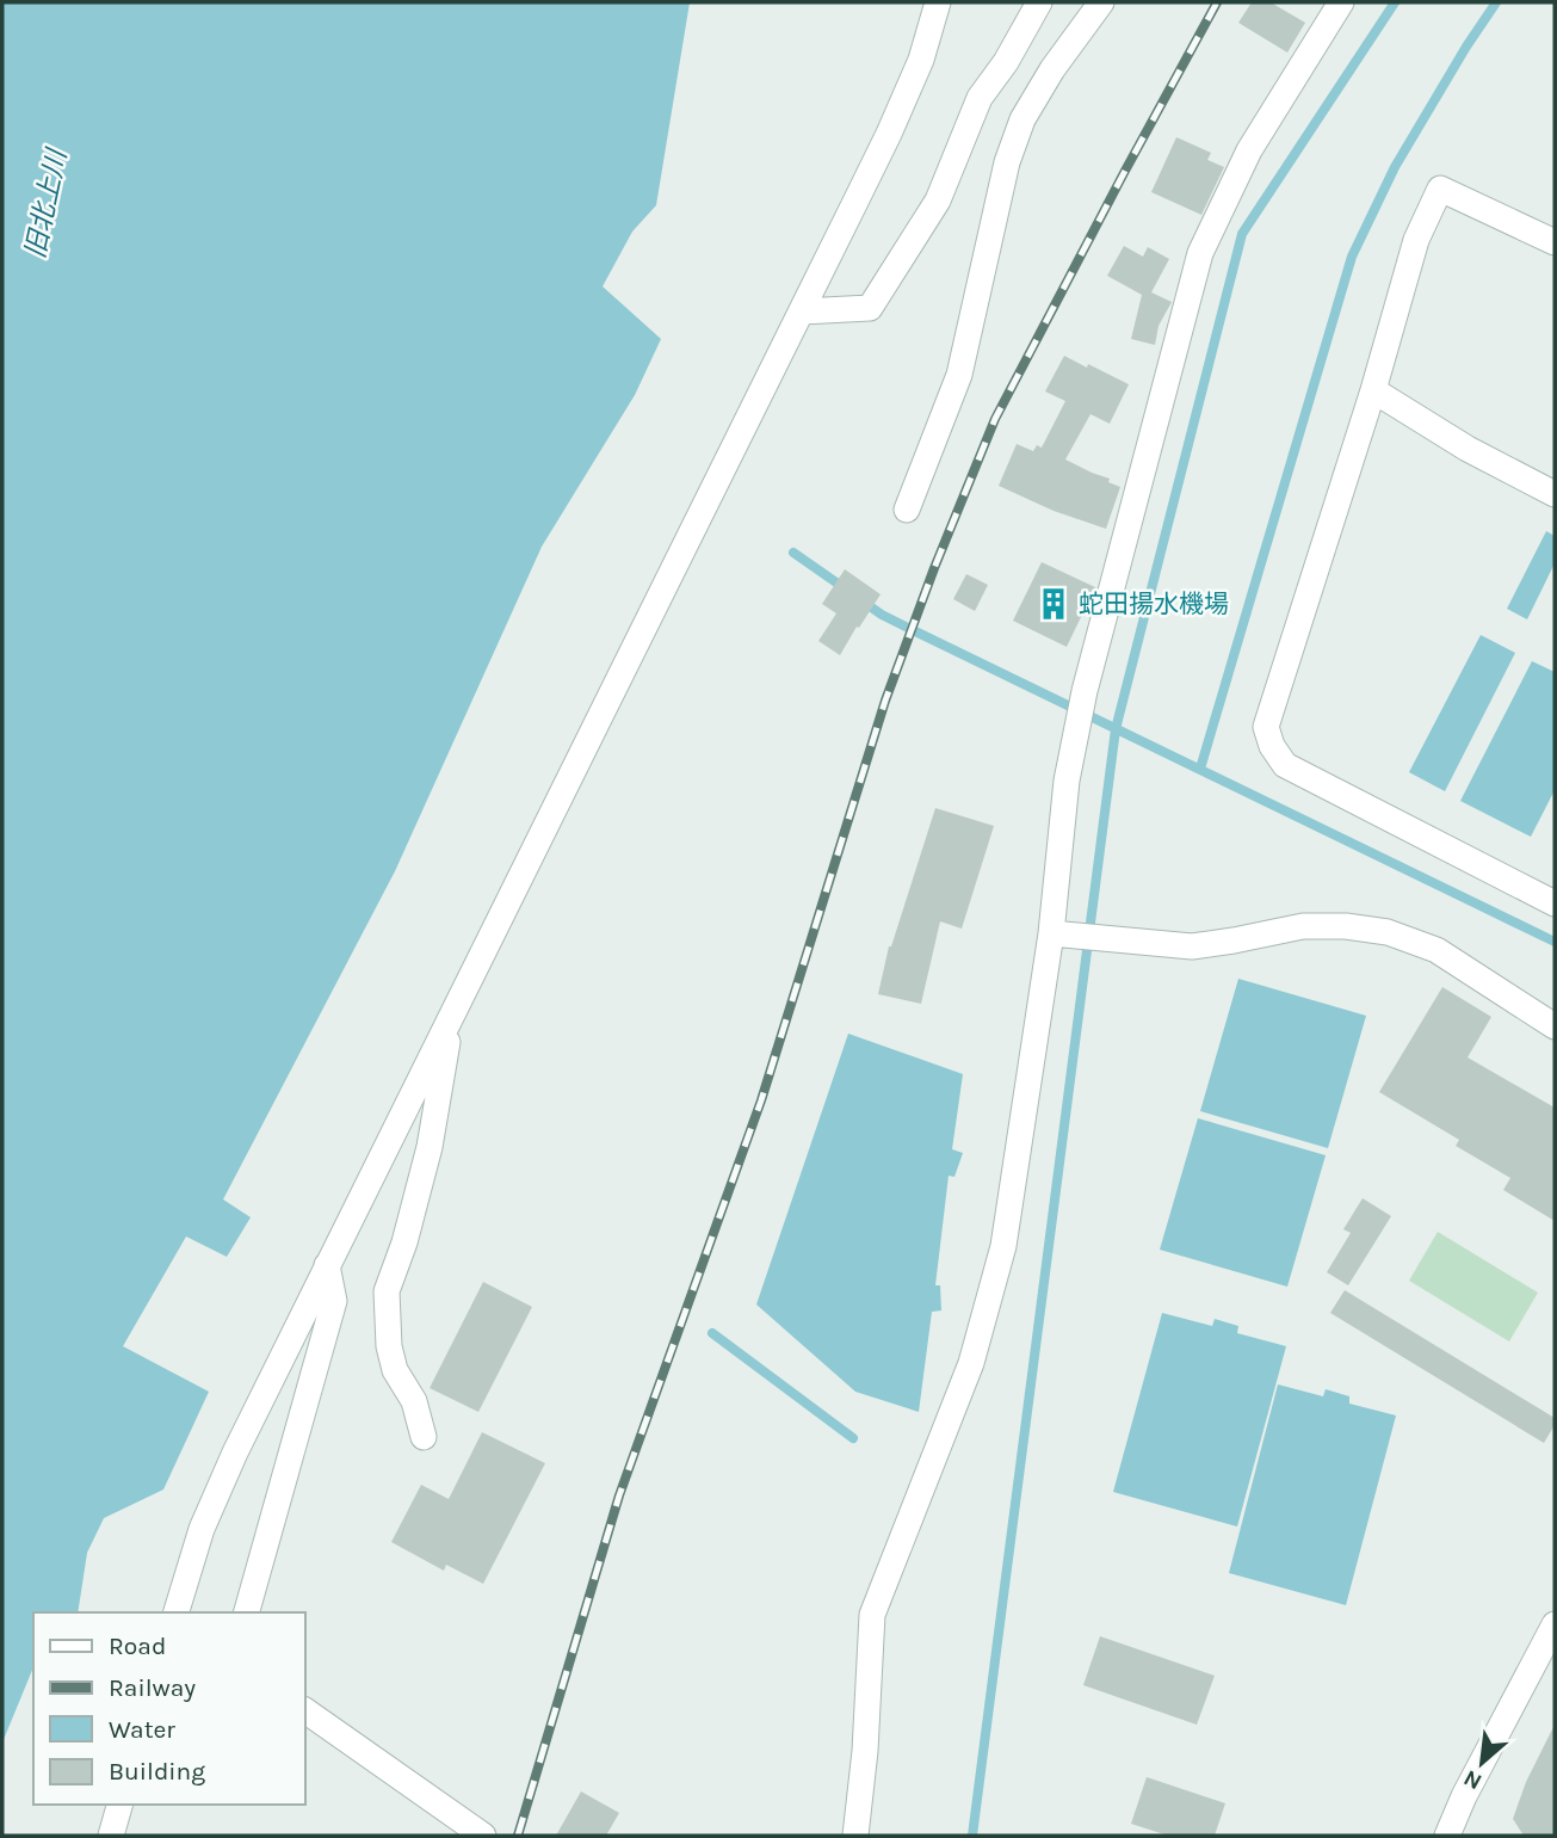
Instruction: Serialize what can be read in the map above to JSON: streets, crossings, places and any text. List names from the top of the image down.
{
  "water": ["旧北上川"],
  "places": {
    "building": ["蛇田揚水機場"]
  },
  "legend": [
    "Road",
    "Railway",
    "Water",
    "Building"
  ],
  "north": "bottom left"
}
